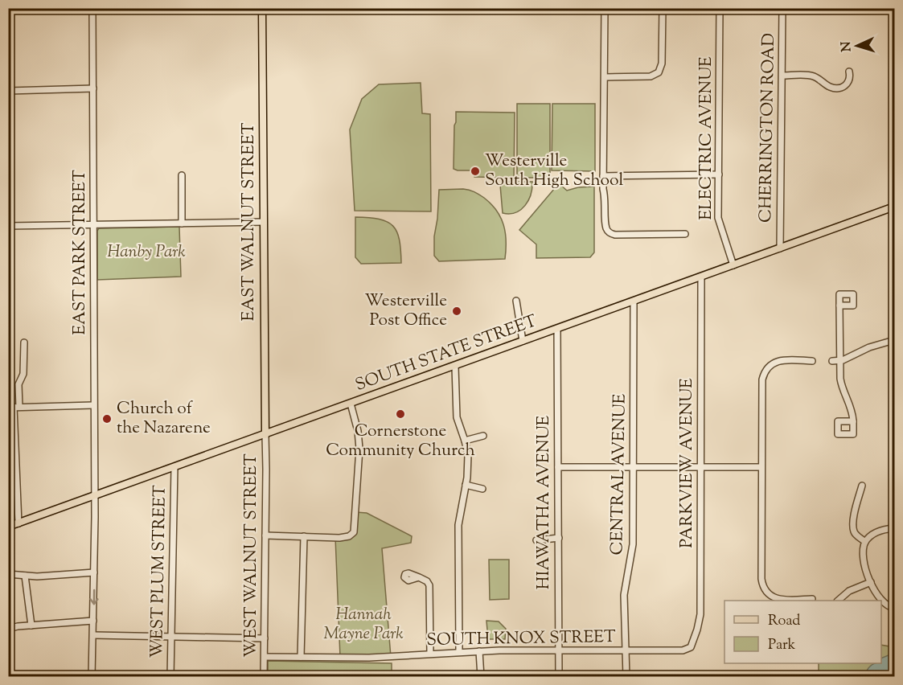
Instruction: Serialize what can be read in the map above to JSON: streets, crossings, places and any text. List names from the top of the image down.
{
  "streets": {
    "main road": ["EAST WALNUT STREET", "SOUTH STATE STREET"],
    "street": [
      "CHERRINGTON ROAD",
      "ELECTRIC AVENUE",
      "EAST PARK STREET",
      "PARKVIEW AVENUE",
      "CENTRAL AVENUE",
      "HIAWATHA AVENUE",
      "WEST WALNUT STREET",
      "WEST PLUM STREET",
      "SOUTH KNOX STREET"
    ]
  },
  "crossings": [
    ["CHERRINGTON ROAD", "SOUTH STATE STREET"],
    ["ELECTRIC AVENUE", "SOUTH STATE STREET"],
    ["EAST WALNUT STREET", "SOUTH STATE STREET"],
    ["EAST WALNUT STREET", "WEST WALNUT STREET"],
    ["EAST PARK STREET", "SOUTH STATE STREET"],
    ["SOUTH STATE STREET", "PARKVIEW AVENUE"],
    ["SOUTH STATE STREET", "CENTRAL AVENUE"],
    ["SOUTH STATE STREET", "HIAWATHA AVENUE"],
    ["SOUTH STATE STREET", "WEST WALNUT STREET"],
    ["SOUTH STATE STREET", "WEST PLUM STREET"],
    ["PARKVIEW AVENUE", "SOUTH KNOX STREET"],
    ["CENTRAL AVENUE", "SOUTH KNOX STREET"],
    ["HIAWATHA AVENUE", "SOUTH KNOX STREET"],
    ["WEST WALNUT STREET", "SOUTH KNOX STREET"]
  ],
  "parks": ["Hanby Park", "Hannah Mayne Park"],
  "places": [
    "Westerville South High School",
    "Westerville Post Office",
    "Cornerstone Community Church",
    "Church of the Nazarene"
  ],
  "legend": ["Road", "Park"],
  "north": "left"
}
